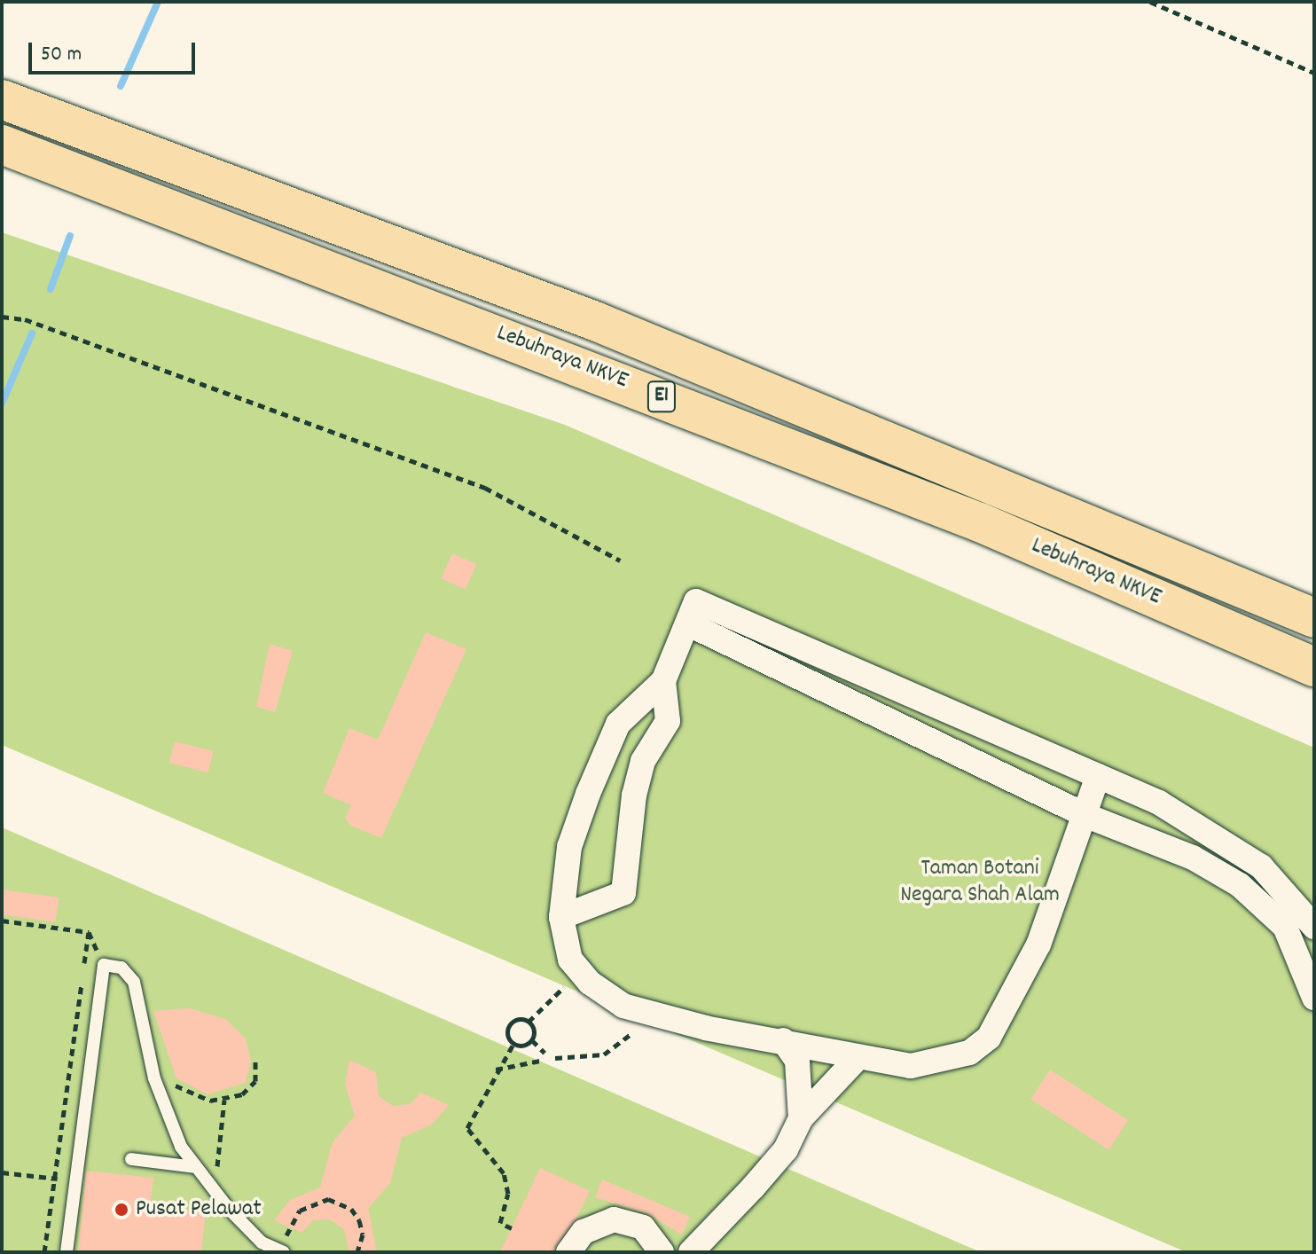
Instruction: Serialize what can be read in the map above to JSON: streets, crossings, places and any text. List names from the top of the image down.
{
  "streets": {
    "highway": ["Lebuhraya NKVE", "E1"]
  },
  "parks": ["Taman Botani Negara Shah Alam"],
  "places": ["Pusat Pelawat"],
  "scale_bar": "50 m"
}
